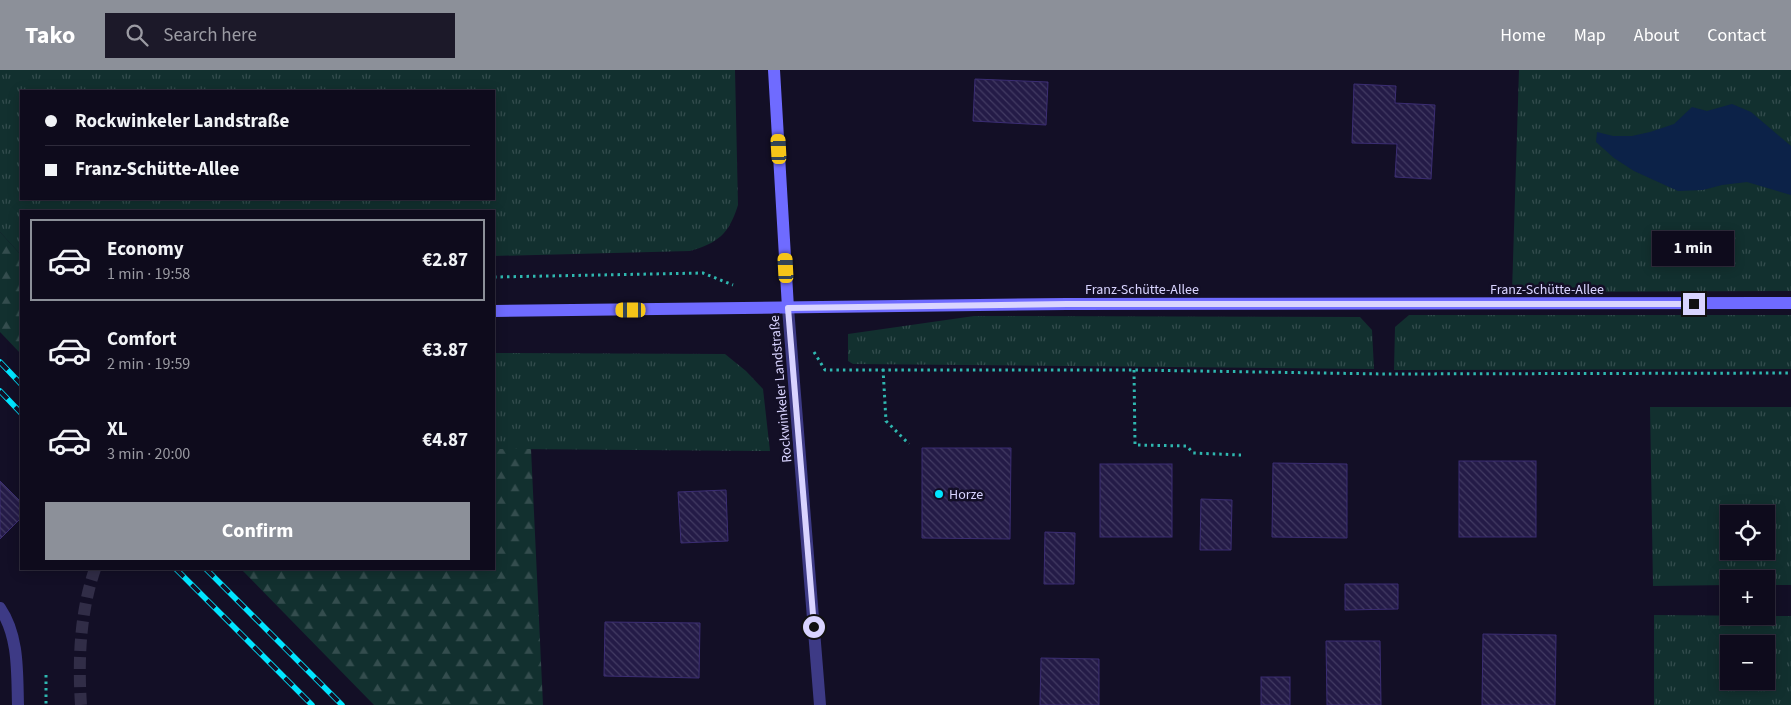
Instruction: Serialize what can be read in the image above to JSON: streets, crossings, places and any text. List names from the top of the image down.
{
  "streets": {
    "main road": ["Franz-Schütte-Allee", "Rockwinkeler Landstraße"]
  },
  "crossings": [
    ["Franz-Schütte-Allee", "Rockwinkeler Landstraße"]
  ],
  "places": ["Horze"],
  "page": {
    "header": "Tako",
    "search": "Search here",
    "nav": [
      "Home",
      "Map",
      "About",
      "Contact"
    ],
    "banner": ["Rockwinkeler Landstraße", "Franz-Schütte-Allee"],
    "list": [
      {
        "name": "Economy",
        "note": "1 min · 19:58",
        "value": "€2.87"
      },
      {
        "name": "Comfort",
        "note": "2 min · 19:59",
        "value": "€3.87"
      },
      {
        "name": "XL",
        "note": "3 min · 20:00",
        "value": "€4.87"
      }
    ],
    "bubble": "1 min",
    "buttons": "Confirm",
    "map_buttons": ["+", "−"]
  }
}
